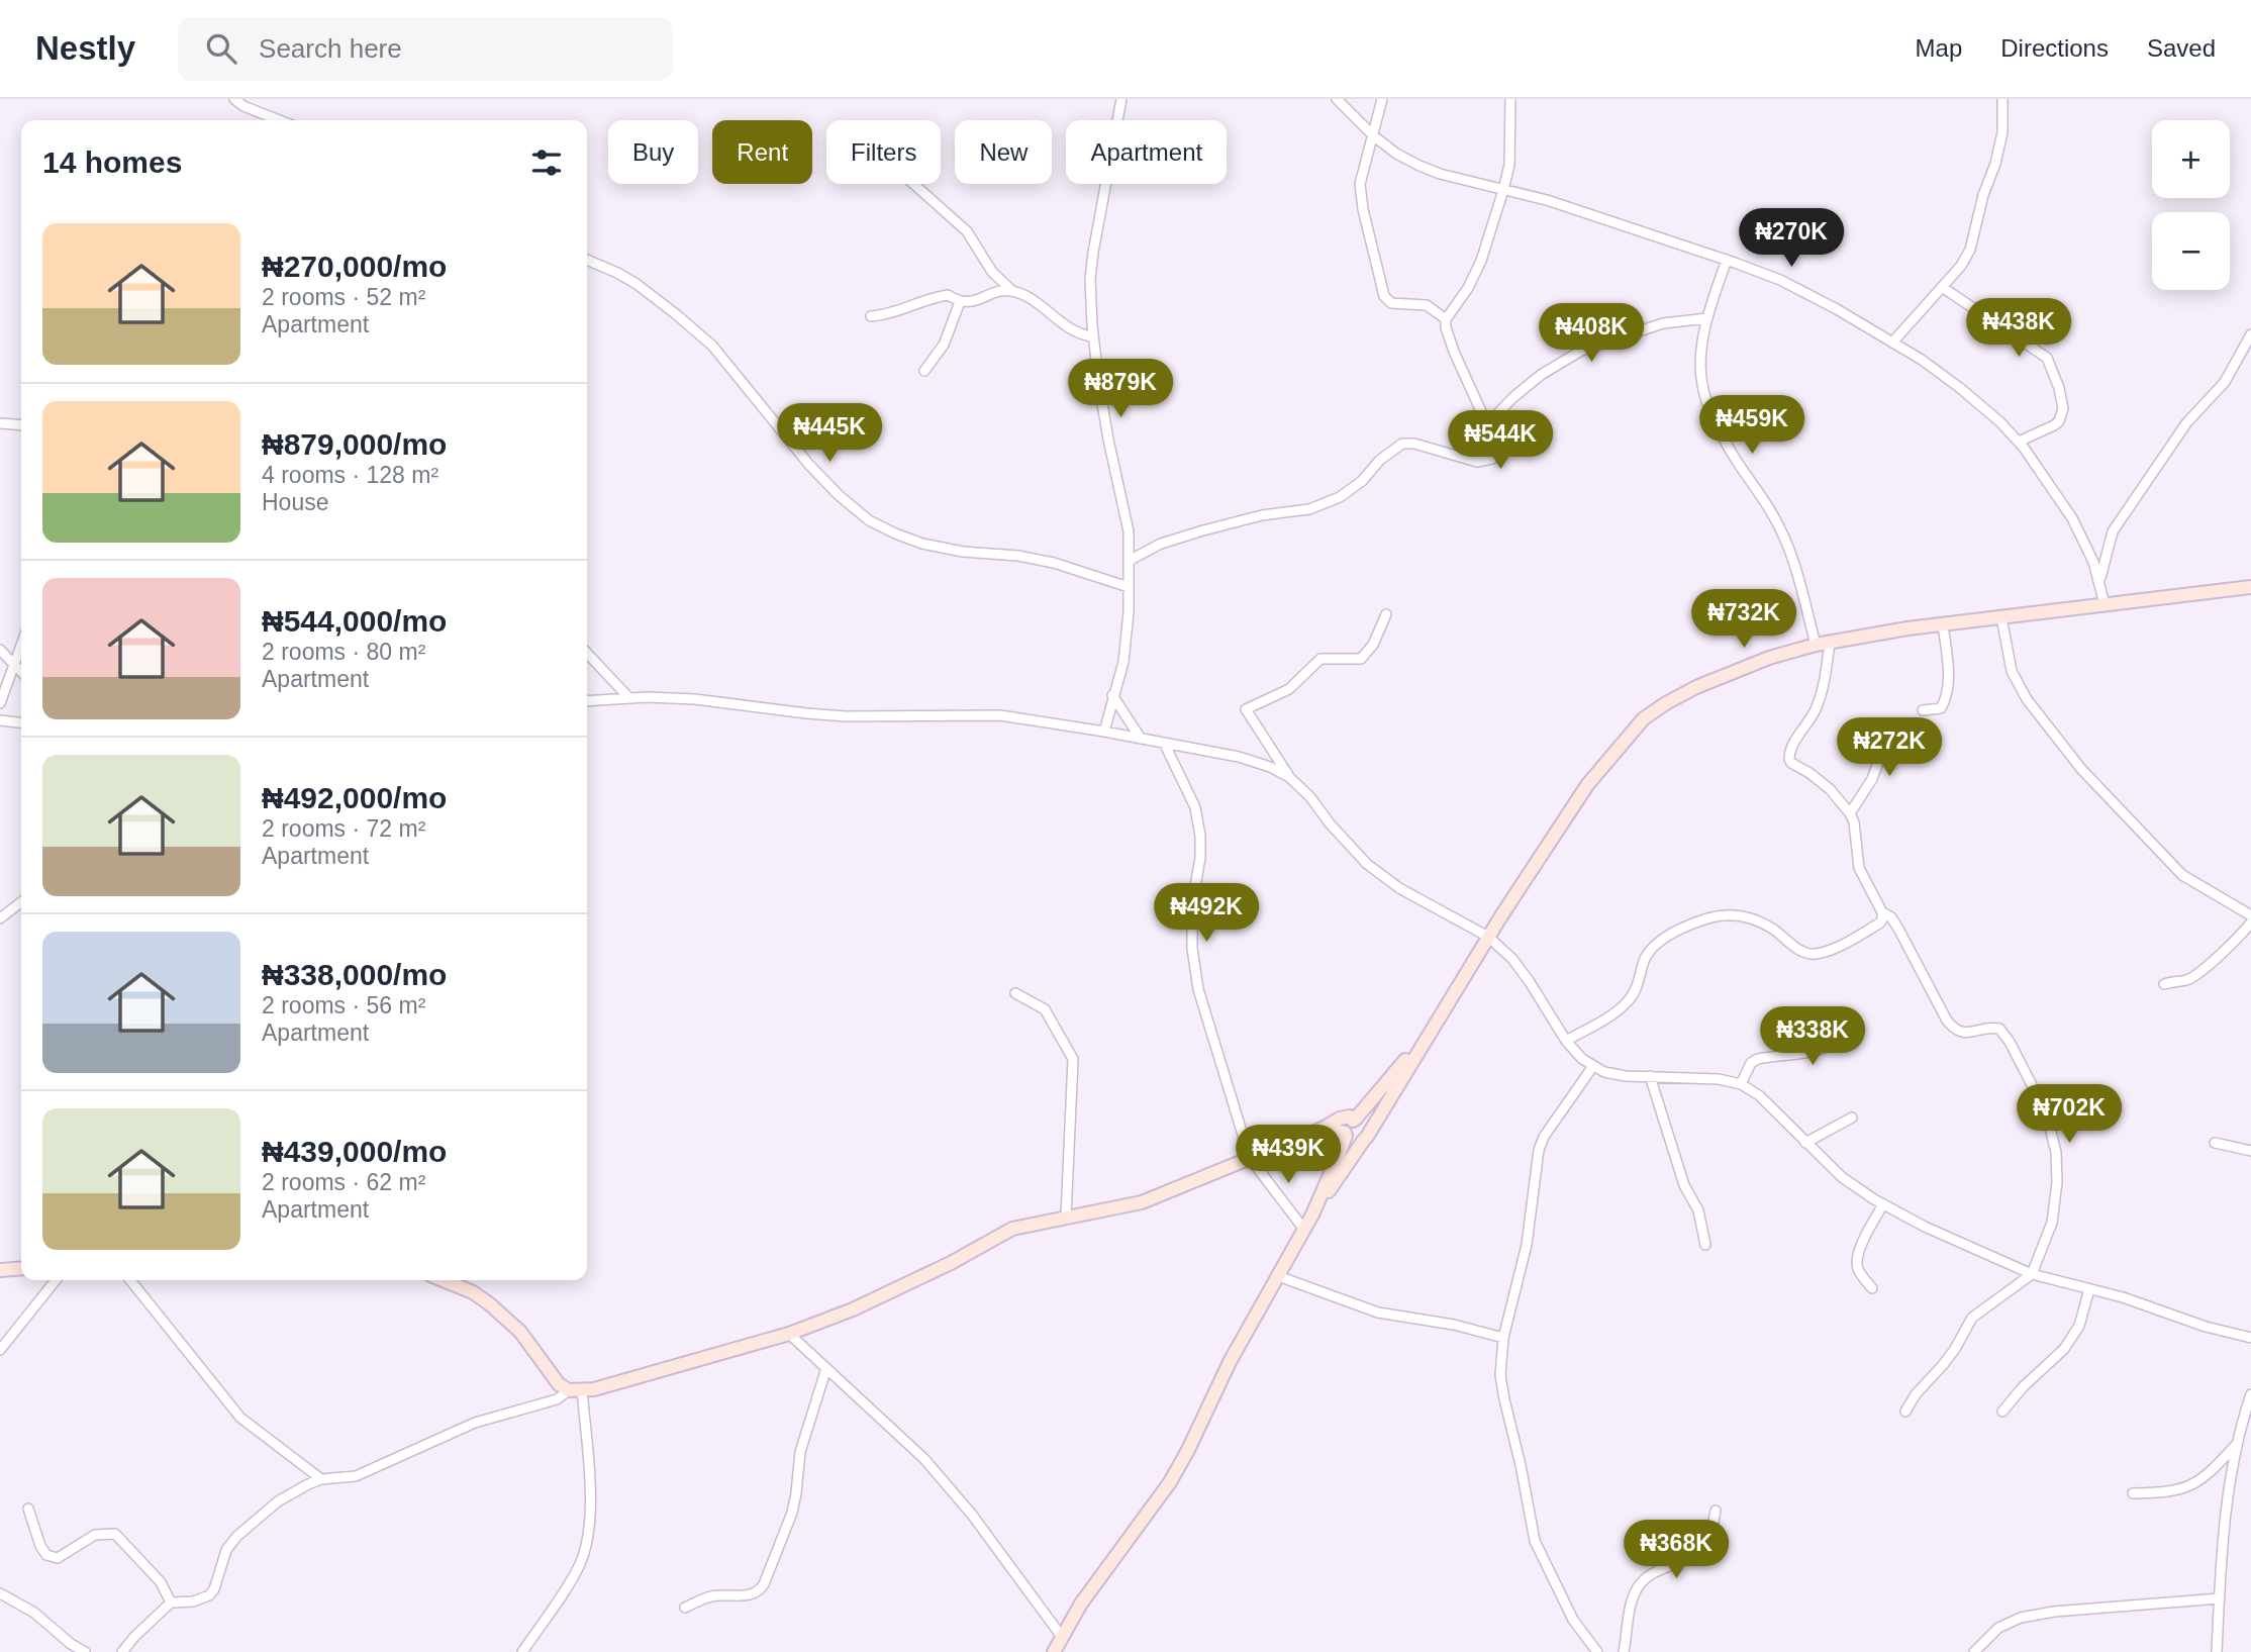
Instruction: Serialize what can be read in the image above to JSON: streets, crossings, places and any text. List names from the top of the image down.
{
  "page": {
    "header": "Nestly",
    "search": "Search here",
    "nav": ["Map", "Directions", "Saved"],
    "map_buttons": ["+", "−"],
    "chip": [
      "Buy",
      "Rent",
      "Filters",
      "New",
      "Apartment"
    ],
    "heading": "14 homes",
    "list": [
      {
        "name": "₦270,000/mo",
        "note": "2 rooms · 52 m² · Apartment"
      },
      {
        "name": "₦879,000/mo",
        "note": "4 rooms · 128 m² · House"
      },
      {
        "name": "₦544,000/mo",
        "note": "2 rooms · 80 m² · Apartment"
      },
      {
        "name": "₦492,000/mo",
        "note": "2 rooms · 72 m² · Apartment"
      },
      {
        "name": "₦338,000/mo",
        "note": "2 rooms · 56 m² · Apartment"
      },
      {
        "name": "₦439,000/mo",
        "note": "2 rooms · 62 m² · Apartment"
      }
    ],
    "price": [
      "₦270K",
      "₦438K",
      "₦408K",
      "₦879K",
      "₦459K",
      "₦445K",
      "₦544K",
      "₦732K",
      "₦272K",
      "₦492K",
      "₦338K",
      "₦702K",
      "₦439K",
      "₦368K"
    ]
  }
}
